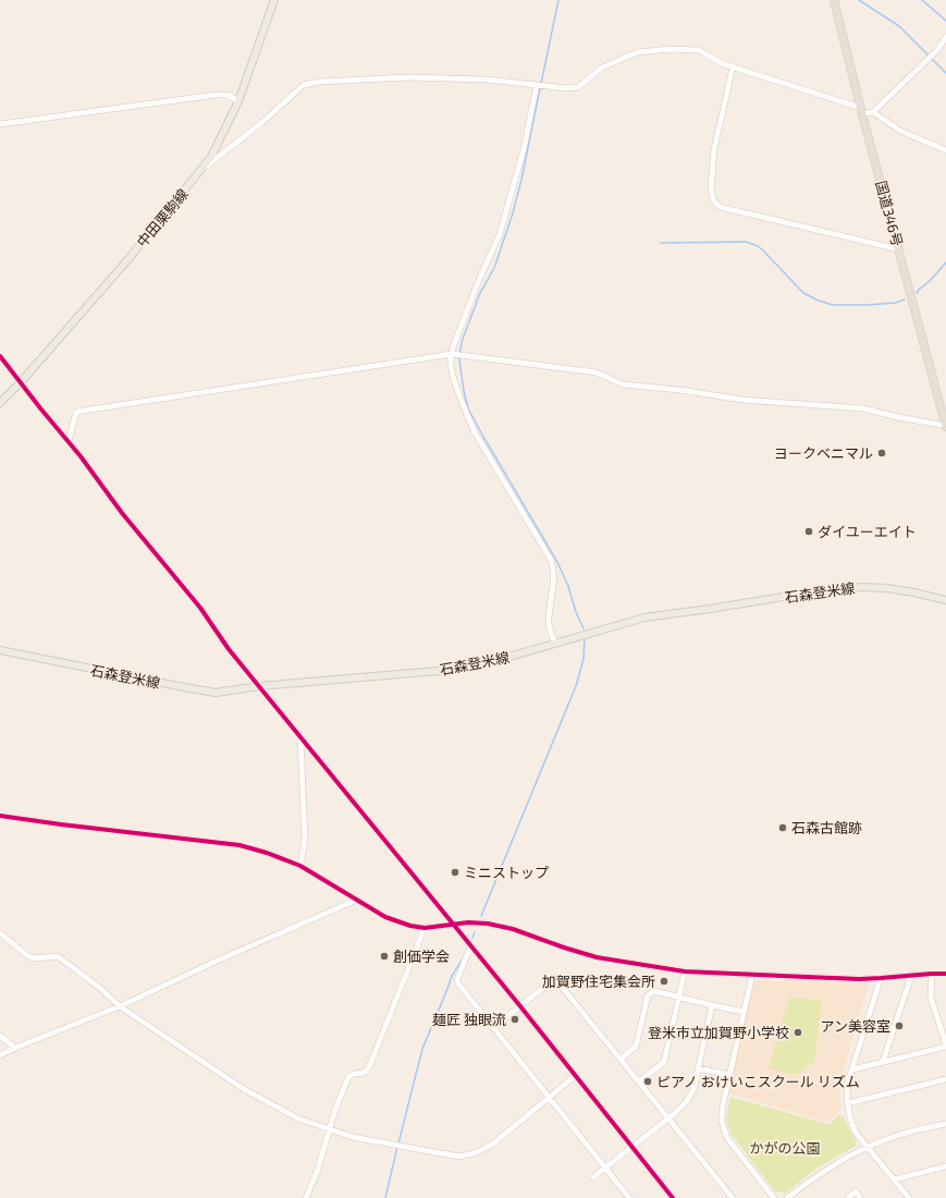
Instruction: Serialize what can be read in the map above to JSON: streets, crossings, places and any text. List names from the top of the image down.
{
  "streets": {
    "highway": ["国道346号"],
    "main road": ["中田栗駒線", "石森登米線"]
  },
  "parks": ["かがの公園"],
  "places": [
    "ヨークベニマル",
    "ダイユーエイト",
    "石森古館跡",
    "ミニストップ",
    "創価学会",
    "加賀野住宅集会所",
    "麺匠 独眼流",
    "アン美容室",
    "登米市立加賀野小学校",
    "ピアノ おけいこスクール リズム"
  ]
}
